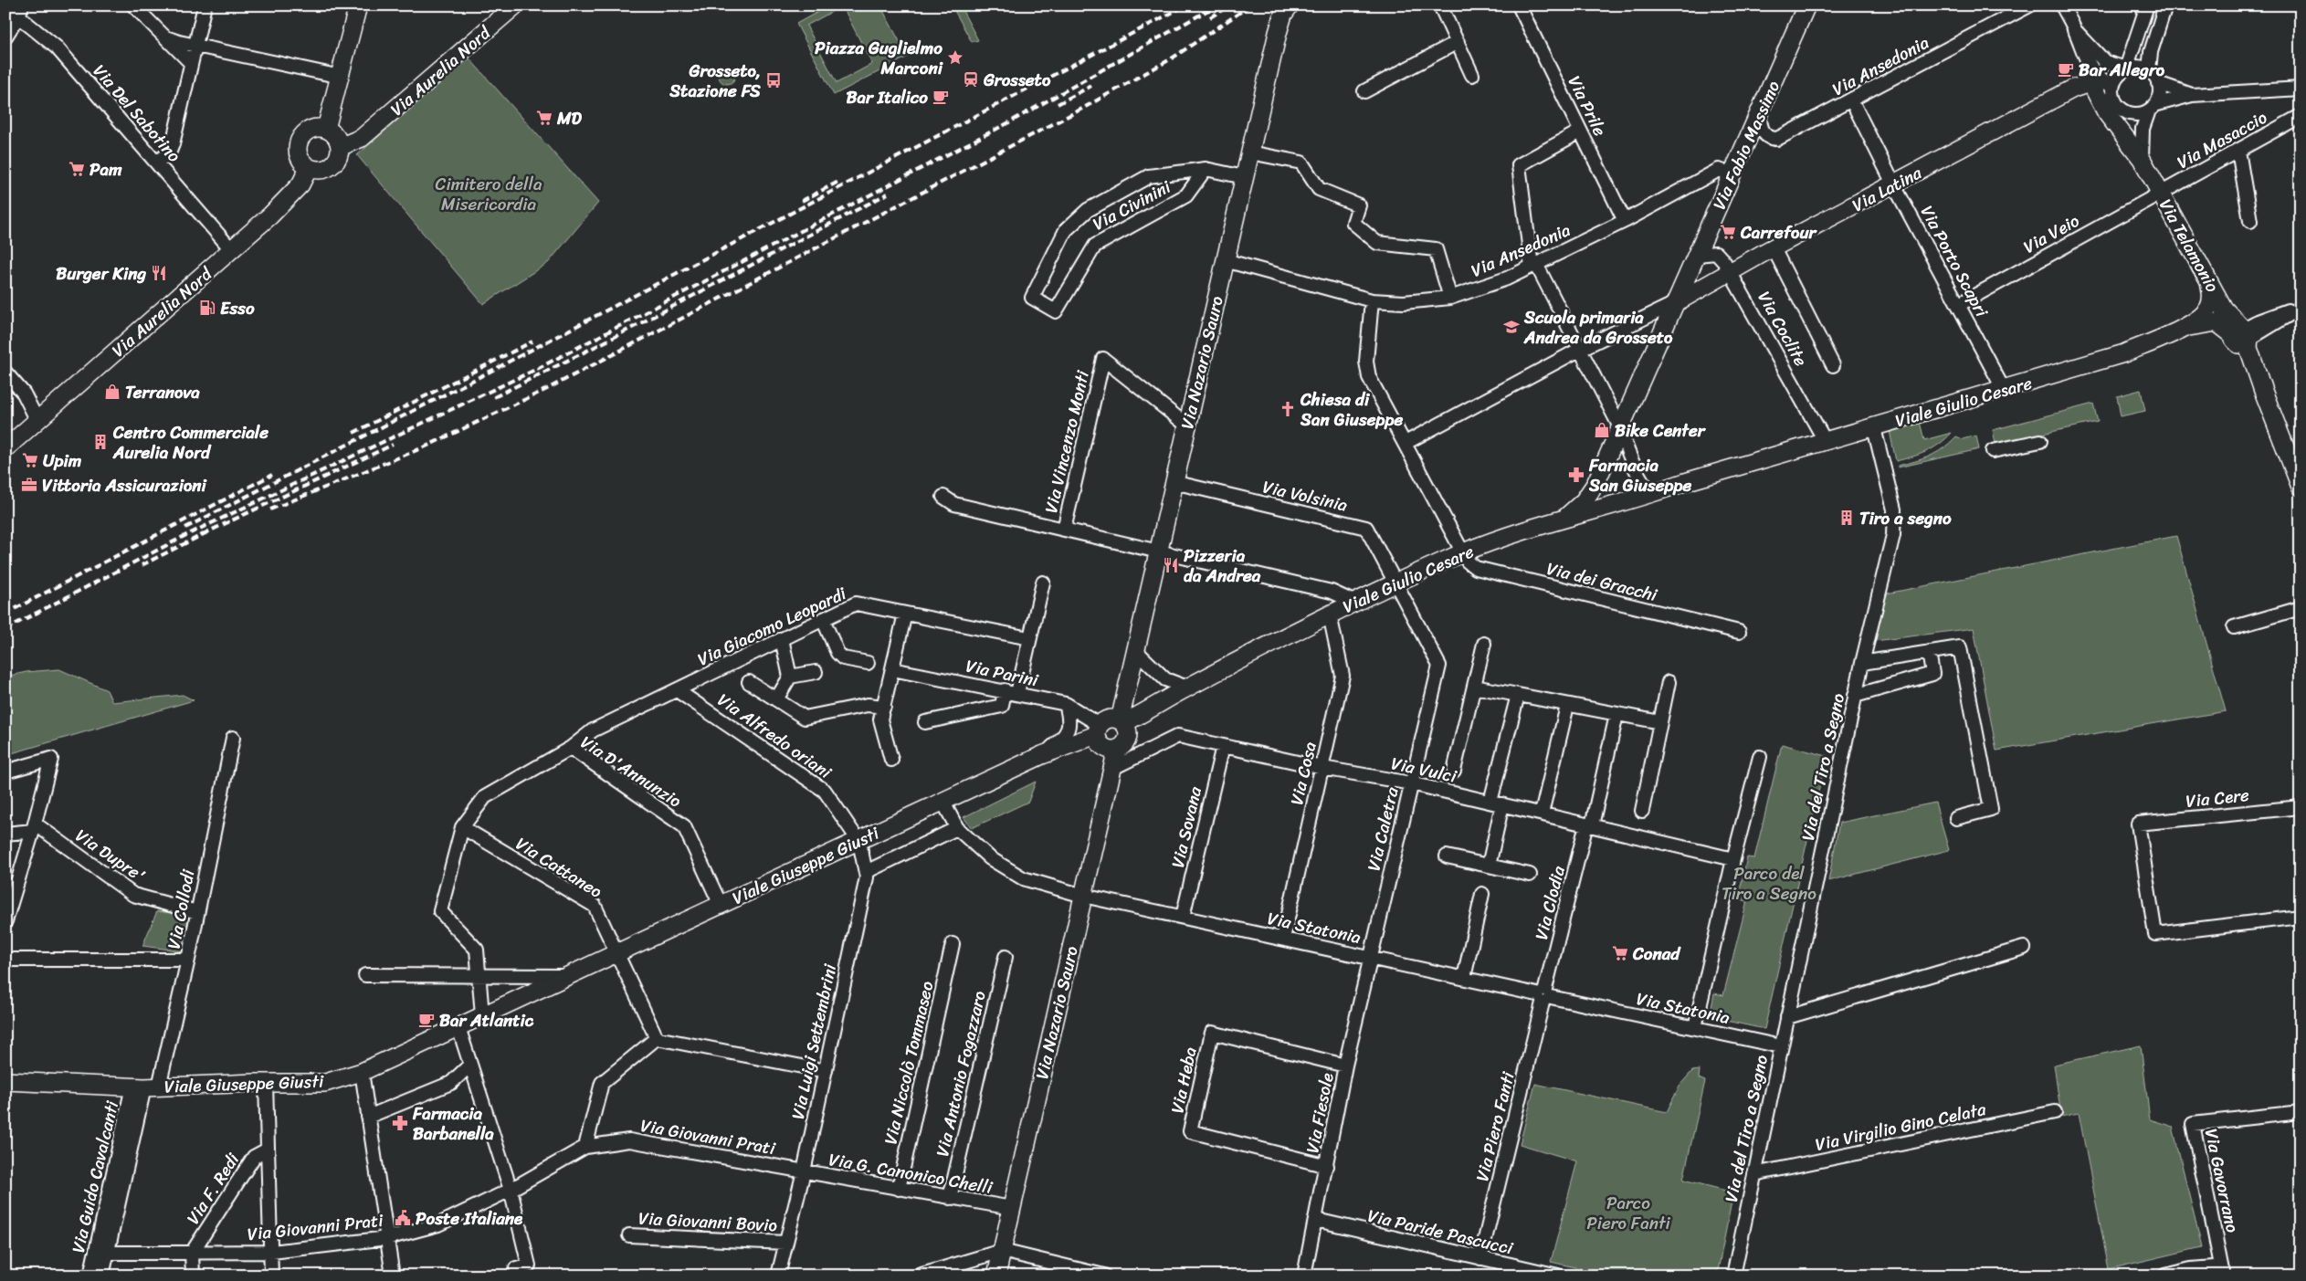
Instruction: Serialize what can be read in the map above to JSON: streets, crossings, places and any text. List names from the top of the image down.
{
  "streets": {
    "main road": [
      "Via Aurelia Nord",
      "Via Fabio Massimo",
      "Via Latina",
      "Via Telamonio",
      "Via Nazario Sauro",
      "Viale Giulio Cesare",
      "Viale Giuseppe Giusti"
    ],
    "street": [
      "Via Ansedonia",
      "Via Prile",
      "Via Del Sabotino",
      "Via Masaccio",
      "Via Civinini",
      "Via Veio",
      "Via Porto Scapri",
      "Via Coclite",
      "Via Vincenzo Monti",
      "Via Volsinia",
      "Via dei Gracchi",
      "Via Giacomo Leopardi",
      "Via Parini",
      "Via Alfredo oriani",
      "Via del Tiro a Segno",
      "Via Vulci",
      "Via D'Annunzio",
      "Via Cosa",
      "Via Cere",
      "Via Sovana",
      "Via Caletra",
      "Via Dupre'",
      "Via Cattaneo",
      "Via Clodia",
      "Via Collodi",
      "Via Statonia",
      "Via Luigi Settembrini",
      "Via Niccolò Tommaseo",
      "Via Antonio Fogazzaro",
      "Via Heba",
      "Via Fiesole",
      "Via Piero Fanti",
      "Via Virgilio Gino Celata",
      "Via Giovanni Prati",
      "Via G. Canonico Chelli",
      "Via Guido Cavalcanti",
      "Via Gavorrano",
      "Via F. Redi",
      "Via Giovanni Bovio",
      "Via Paride Pascucci"
    ]
  },
  "crossings": [
    ["Via Ansedonia", "Via Prile"],
    ["Via Ansedonia", "Via Fabio Massimo"],
    ["Via Ansedonia", "Via Porto Scapri"],
    ["Via Ansedonia", "Via Nazario Sauro"],
    ["Via Ansedonia", "Via dei Gracchi"],
    ["Via Aurelia Nord", "Via Del Sabotino"],
    ["Via Masaccio", "Via Veio"],
    ["Via Masaccio", "Via Telamonio"],
    ["Via Fabio Massimo", "Via Latina"],
    ["Via Fabio Massimo", "Via Coclite"],
    ["Via Fabio Massimo", "Viale Giulio Cesare"],
    ["Via Latina", "Via Telamonio"],
    ["Via Latina", "Via Porto Scapri"],
    ["Via Latina", "Via Coclite"],
    ["Via Civinini", "Via Nazario Sauro"],
    ["Via Veio", "Via Telamonio"],
    ["Via Veio", "Via Porto Scapri"],
    ["Via Telamonio", "Viale Giulio Cesare"],
    ["Via Porto Scapri", "Viale Giulio Cesare"],
    ["Via Coclite", "Viale Giulio Cesare"],
    ["Via Nazario Sauro", "Viale Giulio Cesare"],
    ["Via Nazario Sauro", "Via Vincenzo Monti"],
    ["Via Nazario Sauro", "Via Volsinia"],
    ["Via Nazario Sauro", "Via Parini"],
    ["Via Nazario Sauro", "Via Vulci"],
    ["Via Nazario Sauro", "Viale Giuseppe Giusti"],
    ["Via Nazario Sauro", "Via Statonia"],
    ["Via Nazario Sauro", "Via G. Canonico Chelli"],
    ["Viale Giulio Cesare", "Via Volsinia"],
    ["Viale Giulio Cesare", "Via dei Gracchi"],
    ["Viale Giulio Cesare", "Via Parini"],
    ["Viale Giulio Cesare", "Via del Tiro a Segno"],
    ["Viale Giulio Cesare", "Via Cosa"],
    ["Viale Giulio Cesare", "Via Caletra"],
    ["Viale Giulio Cesare", "Viale Giuseppe Giusti"],
    ["Via Volsinia", "Via Caletra"],
    ["Via Giacomo Leopardi", "Via Alfredo oriani"],
    ["Via Giacomo Leopardi", "Via D'Annunzio"],
    ["Via Parini", "Viale Giuseppe Giusti"],
    ["Via Alfredo oriani", "Viale Giuseppe Giusti"],
    ["Via Alfredo oriani", "Via Luigi Settembrini"],
    ["Via del Tiro a Segno", "Via Statonia"],
    ["Via del Tiro a Segno", "Via Virgilio Gino Celata"],
    ["Via Vulci", "Via Cosa"],
    ["Via Vulci", "Via Sovana"],
    ["Via Vulci", "Via Caletra"],
    ["Via Vulci", "Via Clodia"],
    ["Via D'Annunzio", "Viale Giuseppe Giusti"],
    ["Via D'Annunzio", "Via Cattaneo"],
    ["Via Cosa", "Via Statonia"],
    ["Via Sovana", "Via Statonia"],
    ["Via Caletra", "Via Statonia"],
    ["Via Caletra", "Via Fiesole"],
    ["Via Dupre'", "Via Collodi"],
    ["Viale Giuseppe Giusti", "Via Cattaneo"],
    ["Viale Giuseppe Giusti", "Via Collodi"],
    ["Viale Giuseppe Giusti", "Via Statonia"],
    ["Viale Giuseppe Giusti", "Via Luigi Settembrini"],
    ["Viale Giuseppe Giusti", "Via Guido Cavalcanti"],
    ["Via Clodia", "Via Statonia"],
    ["Via Clodia", "Via Piero Fanti"],
    ["Via Collodi", "Via Guido Cavalcanti"],
    ["Via Statonia", "Via Fiesole"],
    ["Via Statonia", "Via Piero Fanti"],
    ["Via Luigi Settembrini", "Via Giovanni Prati"],
    ["Via Luigi Settembrini", "Via G. Canonico Chelli"],
    ["Via Luigi Settembrini", "Via Giovanni Bovio"],
    ["Via Niccolò Tommaseo", "Via G. Canonico Chelli"],
    ["Via Antonio Fogazzaro", "Via G. Canonico Chelli"],
    ["Via Heba", "Via Fiesole"],
    ["Via Fiesole", "Via Paride Pascucci"],
    ["Via Piero Fanti", "Via Paride Pascucci"],
    ["Via Giovanni Prati", "Via G. Canonico Chelli"],
    ["Via Giovanni Prati", "Via Guido Cavalcanti"],
    ["Via Giovanni Prati", "Via F. Redi"]
  ],
  "parks": ["Cimitero della Misericordia", "Parco del Tiro a Segno", "Parco Piero Fanti"],
  "places": {
    "place": ["Piazza Guglielmo Marconi"],
    "cafe": ["Bar Allegro", "Bar Italico", "Bar Atlantic"],
    "station": ["Grosseto"],
    "bus stop": ["Grosseto, Stazione FS"],
    "supermarket": [
      "MD",
      "Pam",
      "Carrefour",
      "Upim",
      "Conad"
    ],
    "restaurant": ["Burger King", "Pizzeria da Andrea"],
    "fuel station": ["Esso"],
    "school or university": ["Scuola primaria Andrea da Grosseto"],
    "shop": ["Terranova", "Bike Center"],
    "church": ["Chiesa di San Giuseppe"],
    "building": ["Centro Commerciale Aurelia Nord", "Tiro a segno"],
    "pharmacy": ["Farmacia San Giuseppe", "Farmacia Barbanella"],
    "office": ["Vittoria Assicurazioni"],
    "public building": ["Poste Italiane"]
  }
}
